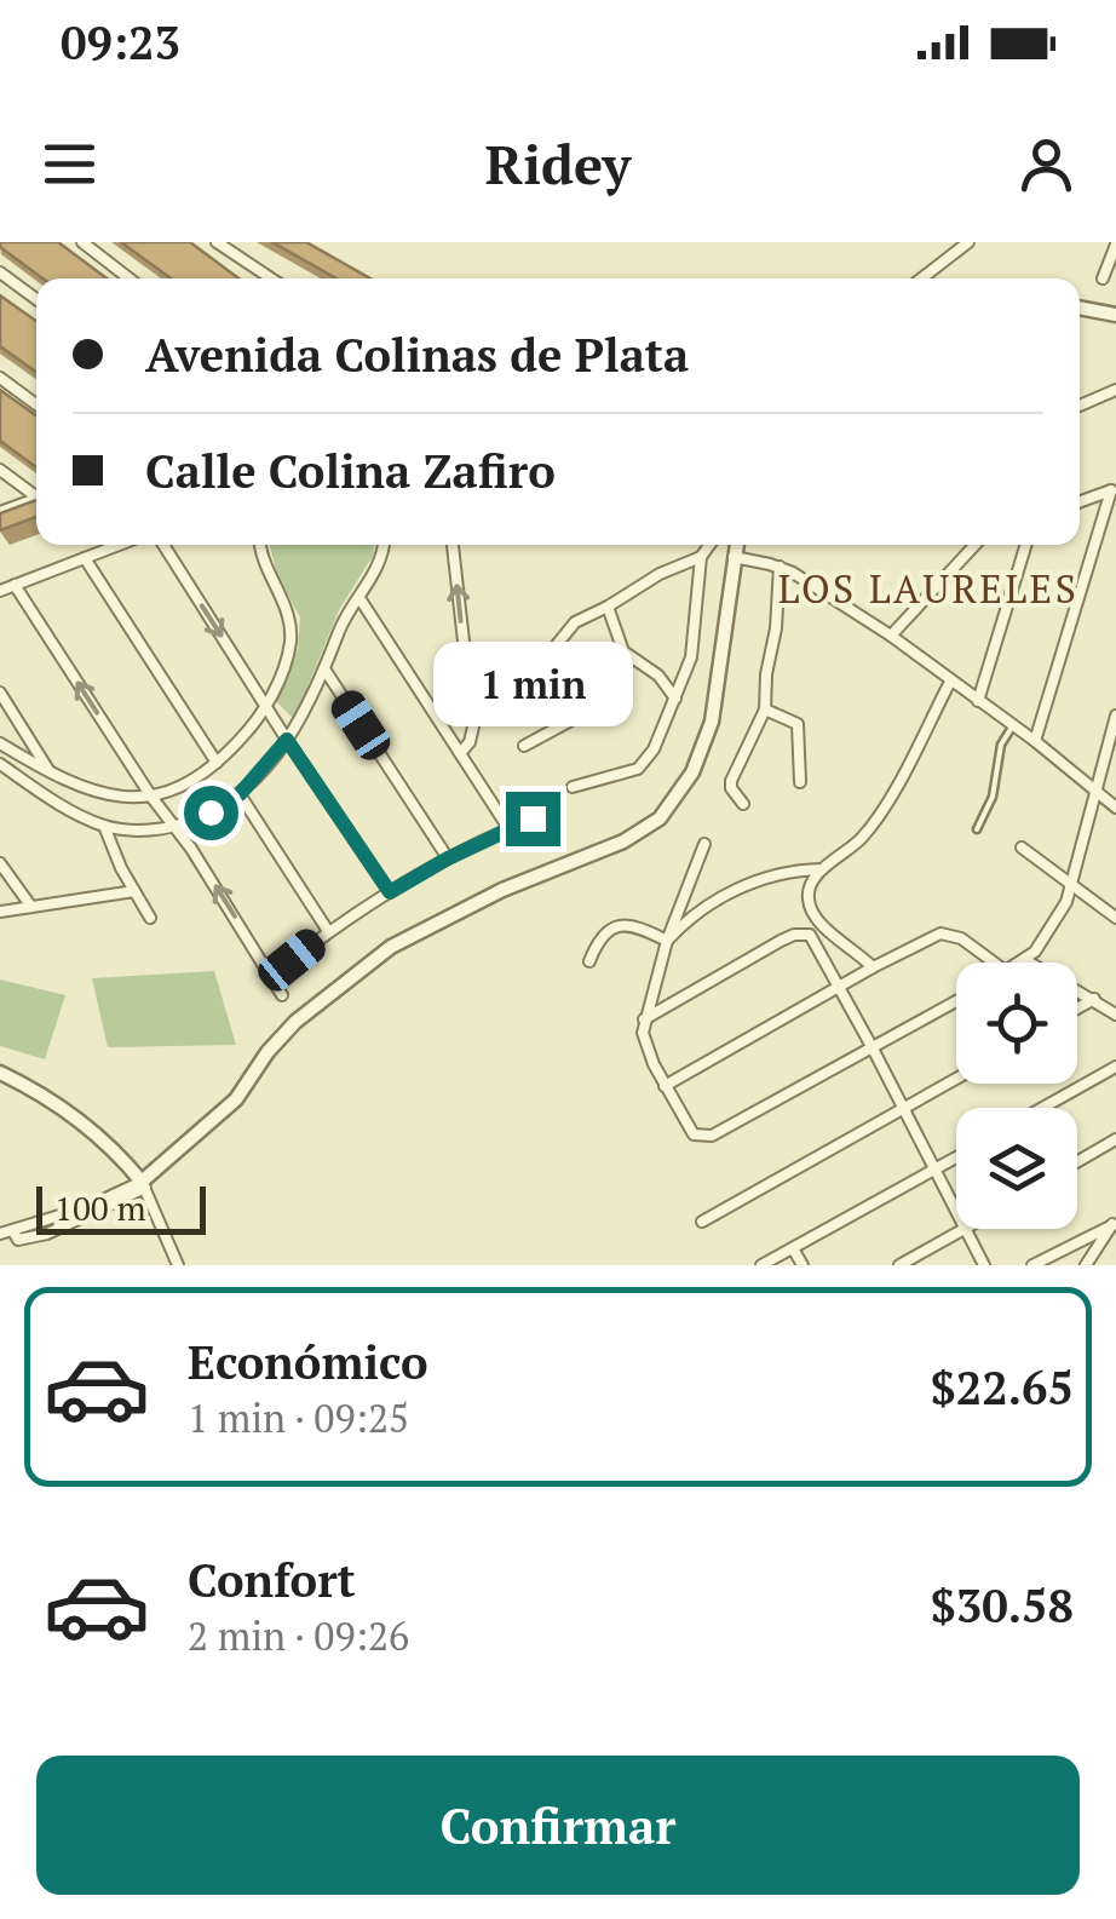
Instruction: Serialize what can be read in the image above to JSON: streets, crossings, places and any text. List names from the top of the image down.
{
  "districts": ["LOS LAURELES"],
  "scale_bar": "100 m",
  "page": {
    "status": "09:23",
    "header": "Ridey",
    "banner": ["Avenida Colinas de Plata", "Calle Colina Zafiro"],
    "bubble": "1 min",
    "scale": "100 m",
    "list": [
      {
        "name": "Económico",
        "note": "1 min · 09:25",
        "value": "$22.65"
      },
      {
        "name": "Confort",
        "note": "2 min · 09:26",
        "value": "$30.58"
      }
    ],
    "buttons": "Confirmar"
  }
}
